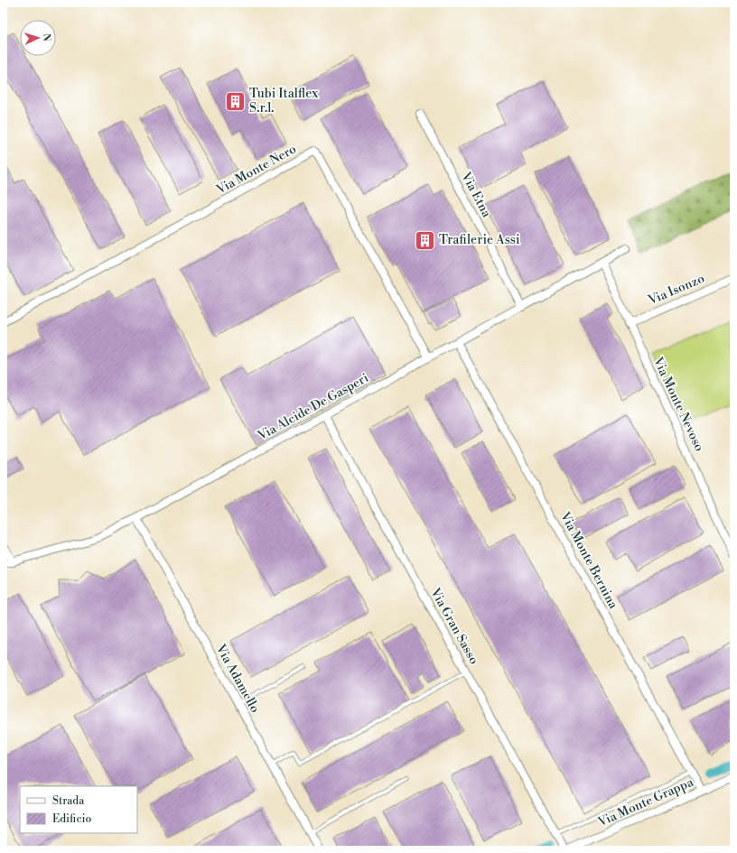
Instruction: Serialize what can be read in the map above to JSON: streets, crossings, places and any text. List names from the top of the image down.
{
  "streets": {
    "street": [
      "Via Monte Nero",
      "Via Etna",
      "Via Isonzo",
      "Via Monte Nevoso",
      "Via Alcide De Gasperi",
      "Via Monte Bernina",
      "Via Gran Sasso",
      "Via Adamello",
      "Via Monte Grappa"
    ]
  },
  "crossings": [
    ["Via Monte Nero", "Via Alcide De Gasperi"],
    ["Via Etna", "Via Alcide De Gasperi"],
    ["Via Isonzo", "Via Monte Nevoso"],
    ["Via Monte Nevoso", "Via Alcide De Gasperi"],
    ["Via Alcide De Gasperi", "Via Monte Bernina"],
    ["Via Alcide De Gasperi", "Via Gran Sasso"],
    ["Via Alcide De Gasperi", "Via Adamello"],
    ["Via Monte Bernina", "Via Monte Grappa"],
    ["Via Gran Sasso", "Via Monte Grappa"]
  ],
  "places": {
    "building": ["Tubi Italflex S.r.l.", "Trafilerie Assi"]
  },
  "legend": ["Strada", "Edificio"],
  "north": "right"
}
